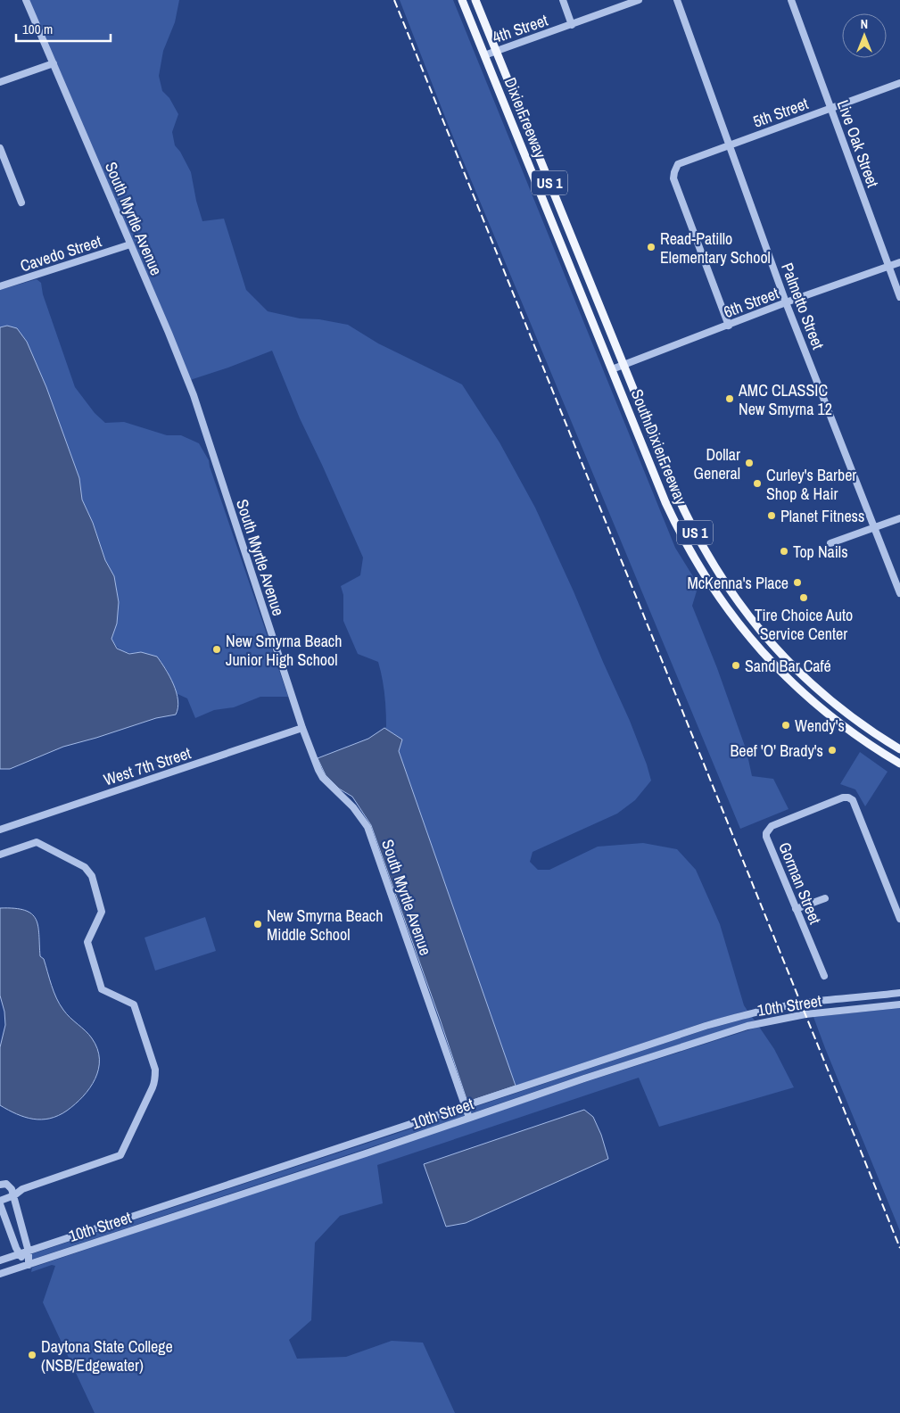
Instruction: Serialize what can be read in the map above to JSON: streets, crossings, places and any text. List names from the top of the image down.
{
  "streets": {
    "main road": ["Dixie Freeway", "US 1", "South Dixie Freeway"],
    "street": [
      "4th Street",
      "5th Street",
      "Live Oak Street",
      "South Myrtle Avenue",
      "Cavedo Street",
      "6th Street",
      "Palmetto Street",
      "West 7th Street",
      "Gorman Street",
      "10th Street"
    ]
  },
  "crossings": [
    ["4th Street", "Dixie Freeway"],
    ["5th Street", "Live Oak Street"],
    ["5th Street", "6th Street"],
    ["5th Street", "Palmetto Street"],
    ["Dixie Freeway", "6th Street"],
    ["Dixie Freeway", "South Dixie Freeway"],
    ["Live Oak Street", "6th Street"],
    ["South Myrtle Avenue", "Cavedo Street"],
    ["South Myrtle Avenue", "West 7th Street"],
    ["South Myrtle Avenue", "10th Street"],
    ["6th Street", "Palmetto Street"],
    ["6th Street", "South Dixie Freeway"]
  ],
  "places": [
    "Read-Patillo Elementary School",
    "AMC CLASSIC New Smyrna 12",
    "Dollar General",
    "Curley's Barber Shop & Hair",
    "Planet Fitness",
    "Top Nails",
    "McKenna's Place",
    "Tire Choice Auto Service Center",
    "New Smyrna Beach Junior High School",
    "Sand Bar Café",
    "Wendy's",
    "Beef 'O' Brady's",
    "New Smyrna Beach Middle School",
    "Daytona State College (NSB/Edgewater)"
  ],
  "scale_bar": "100 m",
  "north": "top"
}
